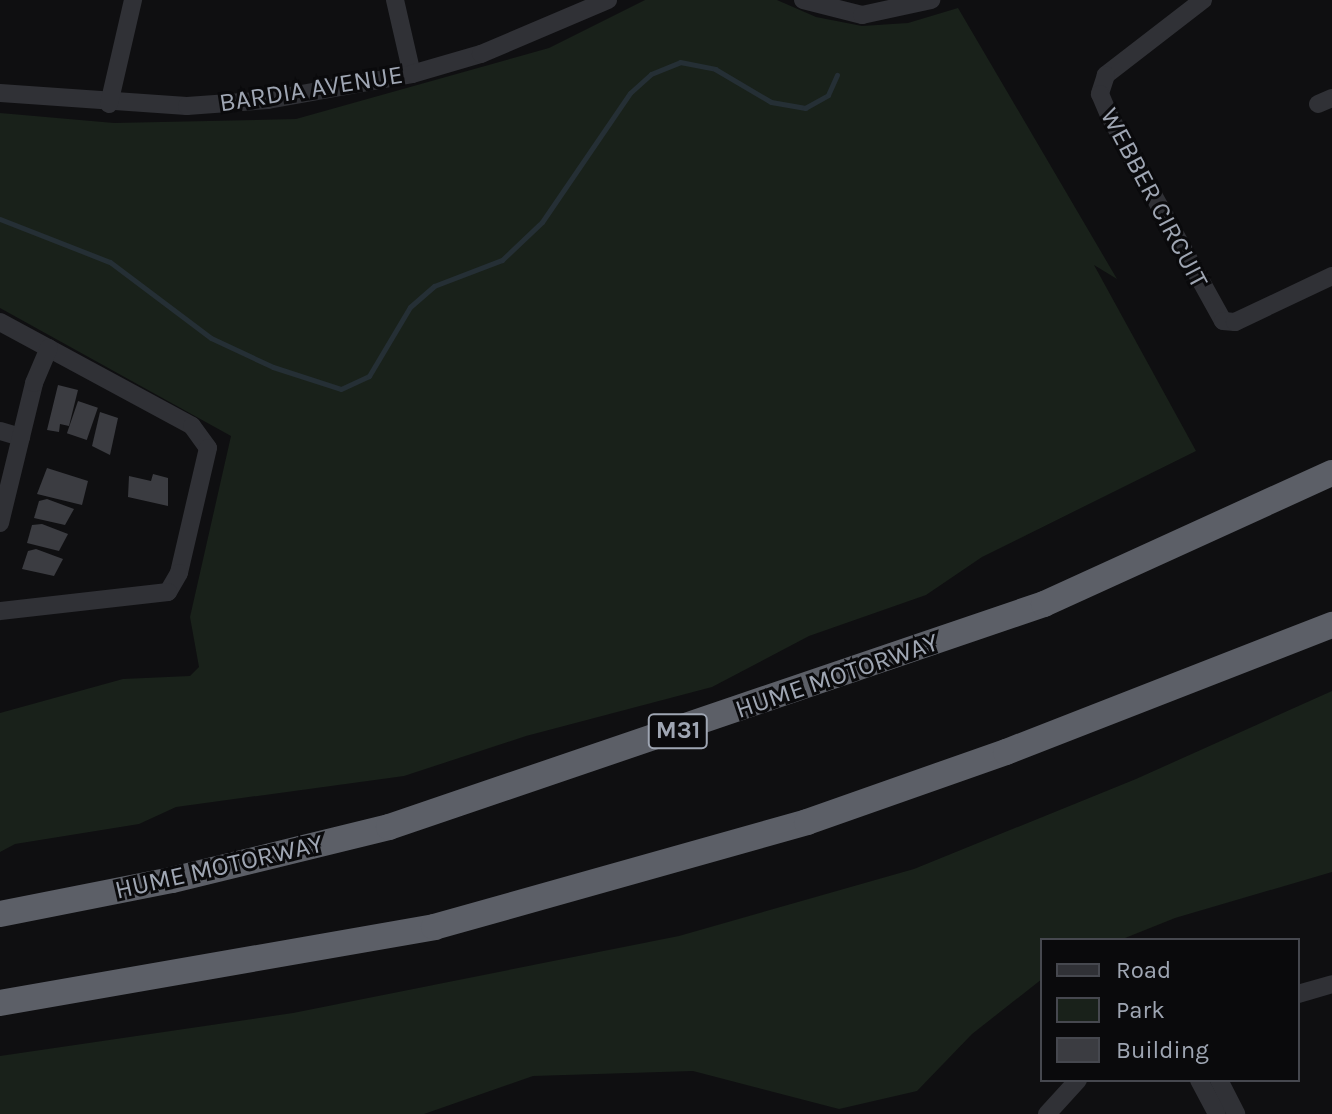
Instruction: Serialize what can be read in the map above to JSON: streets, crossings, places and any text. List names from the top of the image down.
{
  "streets": {
    "highway": ["HUME MOTORWAY", "M31"],
    "street": ["BARDIA AVENUE", "WEBBER CIRCUIT"]
  },
  "legend": ["Road", "Park", "Building"]
}
